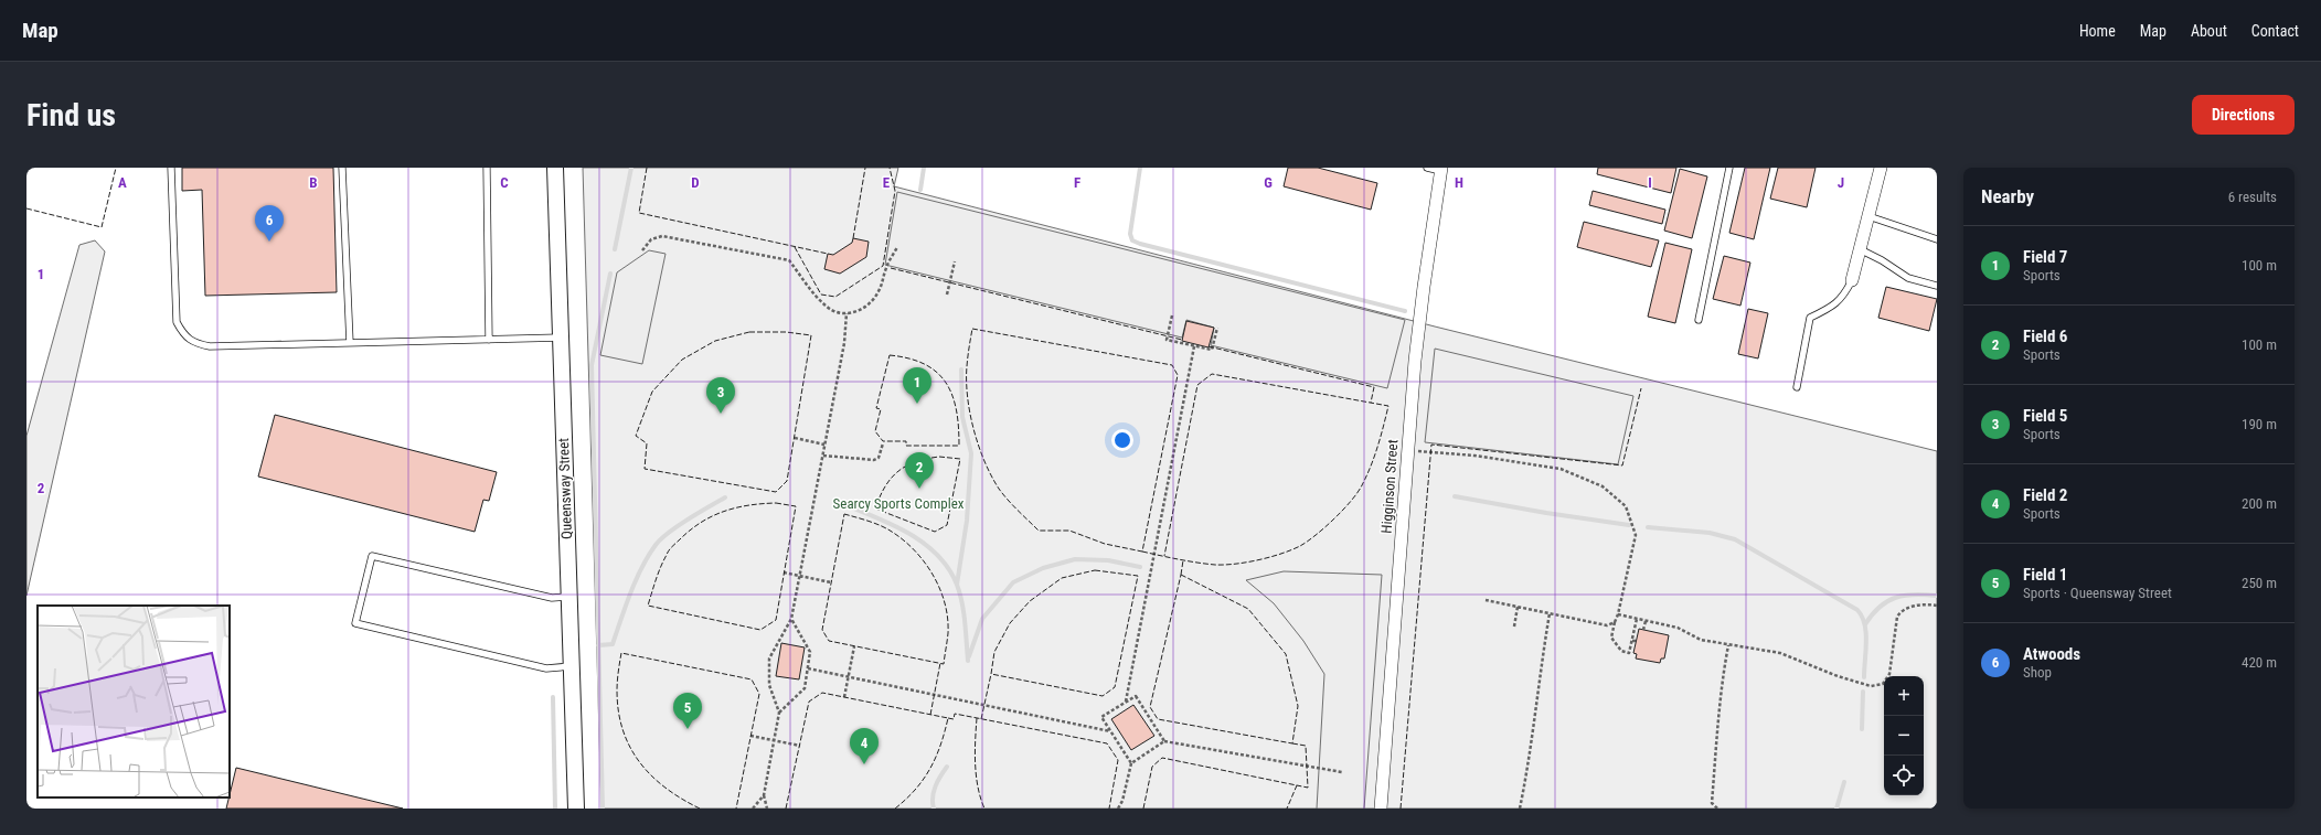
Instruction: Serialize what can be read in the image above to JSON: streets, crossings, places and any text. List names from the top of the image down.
{
  "streets": {
    "street": ["Higginson Street", "Queensway Street"]
  },
  "parks": ["Searcy Sports Complex"],
  "page": {
    "header": "Map",
    "nav": [
      "Home",
      "Map",
      "About",
      "Contact"
    ],
    "buttons": "Directions",
    "title": "Find us",
    "heading": ["Nearby", "6 results"],
    "pins": [
      "6",
      "1",
      "3",
      "2",
      "5",
      "4"
    ],
    "list": [
      {
        "mark": "1",
        "name": "Field 7",
        "note": "Sports",
        "value": "100 m"
      },
      {
        "mark": "2",
        "name": "Field 6",
        "note": "Sports",
        "value": "100 m"
      },
      {
        "mark": "3",
        "name": "Field 5",
        "note": "Sports",
        "value": "190 m"
      },
      {
        "mark": "4",
        "name": "Field 2",
        "note": "Sports",
        "value": "200 m"
      },
      {
        "mark": "5",
        "name": "Field 1",
        "note": "Sports · Queensway Street",
        "value": "250 m"
      },
      {
        "mark": "6",
        "name": "Atwoods",
        "note": "Shop",
        "value": "420 m"
      }
    ],
    "map_buttons": ["+", "−"]
  },
  "grid": {
    "columns": [
      "A",
      "B",
      "C",
      "D",
      "E",
      "F",
      "G",
      "H",
      "I",
      "J"
    ],
    "rows": ["1", "2"]
  }
}
